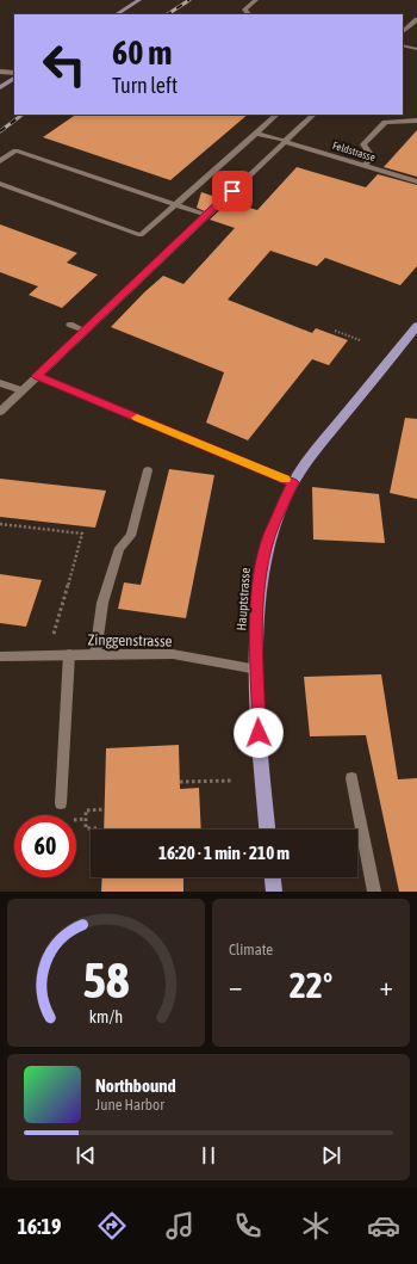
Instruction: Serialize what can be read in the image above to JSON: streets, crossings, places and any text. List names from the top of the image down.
{
  "streets": {
    "main road": ["Hauptstrasse"],
    "street": ["Feldstrasse", "Zinggenstrasse"]
  },
  "crossings": [
    ["Hauptstrasse", "Zinggenstrasse"]
  ],
  "page": {
    "turn": ["60 m", "Turn left"],
    "limit": "60",
    "trip": "16:20 · 1 min · 210 m",
    "tile": "Climate",
    "heat": ["−", "22°", "+"],
    "song": ["Northbound", "June Harbor"],
    "tabs": "16:19",
    "gauge": ["58", "km/h"]
  }
}
